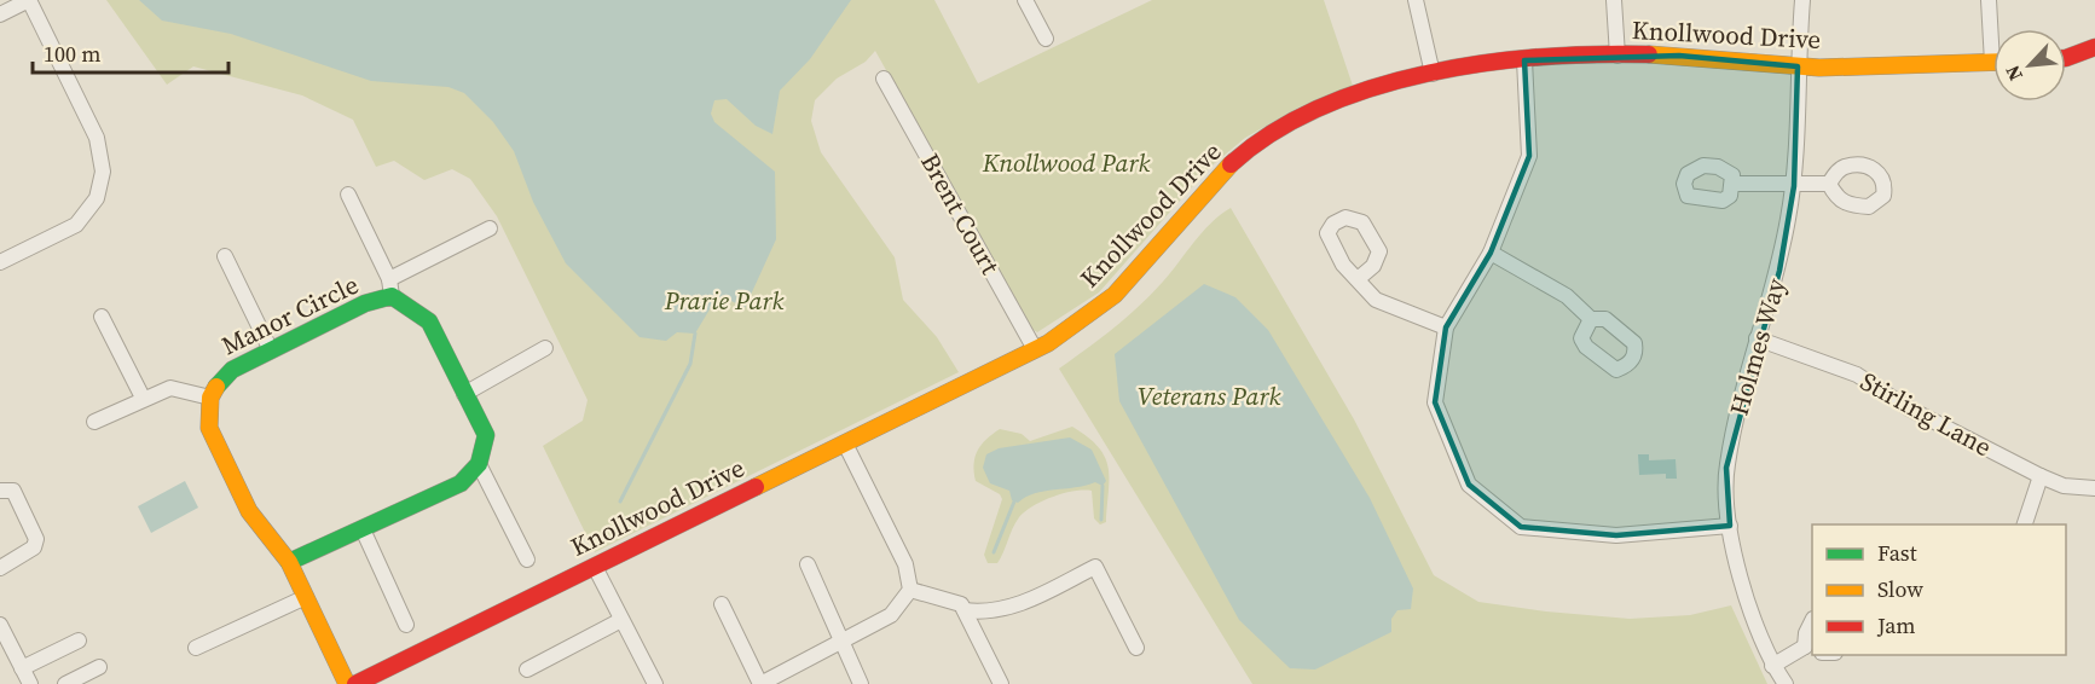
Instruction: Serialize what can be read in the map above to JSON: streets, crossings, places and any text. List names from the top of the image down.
{
  "streets": {
    "street": [
      "Knollwood Drive",
      "Brent Court",
      "Manor Circle",
      "Holmes Way",
      "Stirling Lane"
    ]
  },
  "crossings": [
    ["Knollwood Drive", "Brent Court"],
    ["Knollwood Drive", "Holmes Way"],
    ["Holmes Way", "Stirling Lane"]
  ],
  "parks": ["Knollwood Park", "Prarie Park", "Veterans Park"],
  "legend": ["Fast", "Slow", "Jam"],
  "scale_bar": "100 m",
  "north": "bottom left"
}
